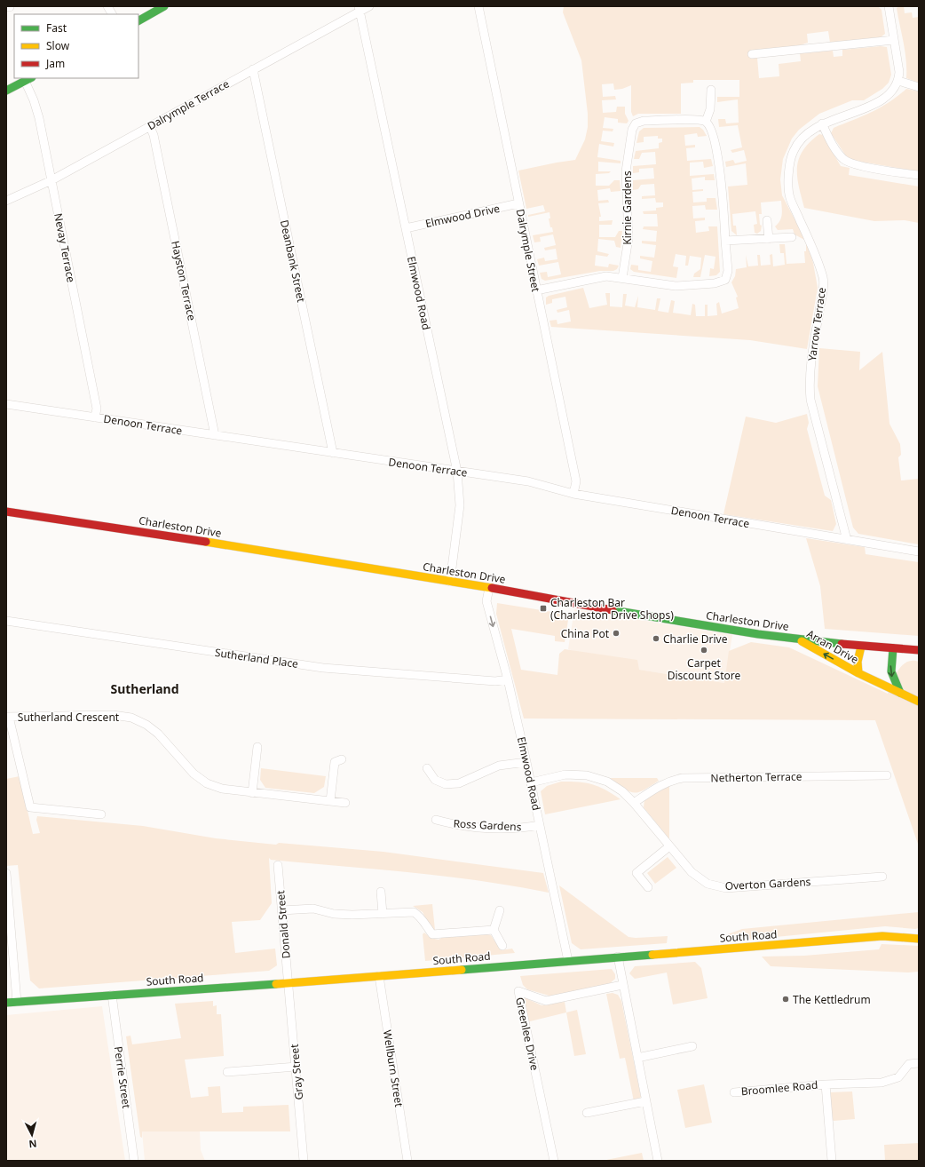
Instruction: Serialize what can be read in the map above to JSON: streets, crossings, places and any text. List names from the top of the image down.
{
  "streets": {
    "street": [
      "Dalrymple Terrace",
      "Kirnie Gardens",
      "Elmwood Drive",
      "Nevay Terrace",
      "Dalrymple Street",
      "Deanbank Street",
      "Hayston Terrace",
      "Elmwood Road",
      "Yarrow Terrace",
      "Denoon Terrace",
      "Charleston Drive",
      "Arran Drive",
      "Sutherland Place",
      "Sutherland Crescent",
      "Netherton Terrace",
      "Ross Gardens",
      "Overton Gardens",
      "Donald Street",
      "South Road",
      "Greenlee Drive",
      "Wellburn Street",
      "Gray Street",
      "Perrie Street",
      "Broomlee Road"
    ]
  },
  "crossings": [
    ["Dalrymple Terrace", "Nevay Terrace"],
    ["Dalrymple Terrace", "Deanbank Street"],
    ["Dalrymple Terrace", "Hayston Terrace"],
    ["Dalrymple Terrace", "Elmwood Road"],
    ["Elmwood Drive", "Dalrymple Street"],
    ["Elmwood Drive", "Elmwood Road"],
    ["Nevay Terrace", "Denoon Terrace"],
    ["Dalrymple Street", "Denoon Terrace"],
    ["Deanbank Street", "Denoon Terrace"],
    ["Hayston Terrace", "Denoon Terrace"],
    ["Elmwood Road", "Denoon Terrace"],
    ["Elmwood Road", "Charleston Drive"],
    ["Elmwood Road", "Sutherland Place"],
    ["Elmwood Road", "Ross Gardens"],
    ["Elmwood Road", "Overton Gardens"],
    ["Elmwood Road", "South Road"],
    ["Yarrow Terrace", "Denoon Terrace"],
    ["Charleston Drive", "Arran Drive"],
    ["Netherton Terrace", "Overton Gardens"],
    ["Donald Street", "South Road"],
    ["Donald Street", "Gray Street"],
    ["South Road", "Wellburn Street"],
    ["South Road", "Gray Street"],
    ["South Road", "Perrie Street"]
  ],
  "one_way": ["Arran Drive"],
  "districts": ["Sutherland"],
  "places": {
    "transit": ["Charleston Bar (Charleston Drive Shops)"],
    "other": [
      "China Pot",
      "Charlie Drive",
      "Carpet Discount Store",
      "The Kettledrum"
    ]
  },
  "legend": ["Fast", "Slow", "Jam"],
  "north": "bottom"
}
